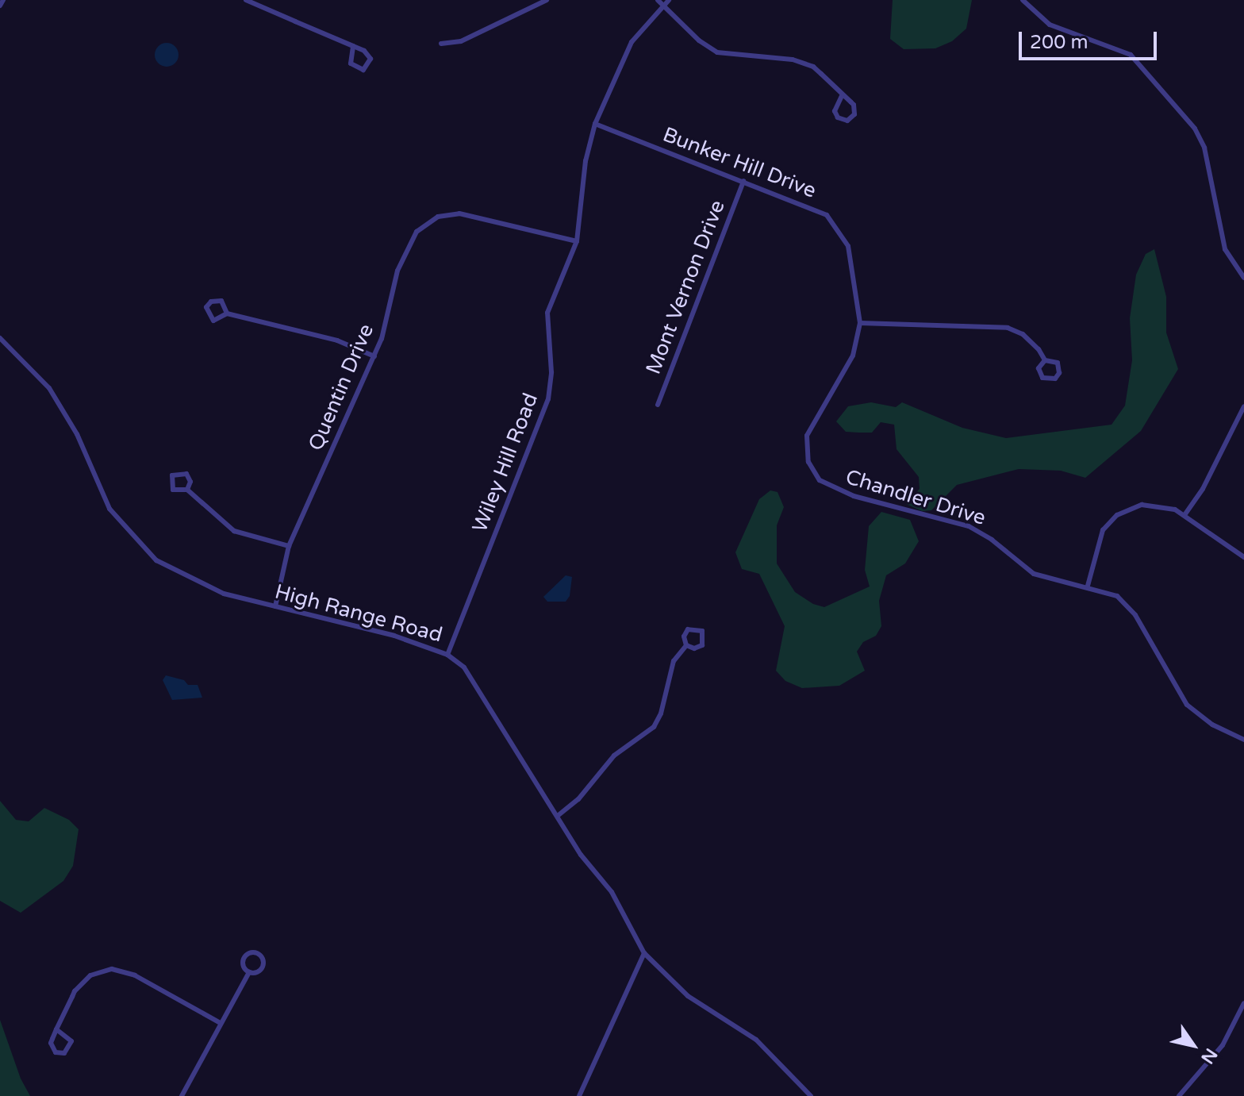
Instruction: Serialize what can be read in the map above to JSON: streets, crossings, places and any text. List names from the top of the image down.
{
  "streets": {
    "street": [
      "Bunker Hill Drive",
      "Mont Vernon Drive",
      "Quentin Drive",
      "Wiley Hill Road",
      "Chandler Drive",
      "High Range Road"
    ]
  },
  "crossings": [
    ["Bunker Hill Drive", "Mont Vernon Drive"],
    ["Bunker Hill Drive", "Wiley Hill Road"],
    ["Bunker Hill Drive", "Chandler Drive"],
    ["Quentin Drive", "Wiley Hill Road"],
    ["Quentin Drive", "High Range Road"],
    ["Wiley Hill Road", "High Range Road"]
  ],
  "scale_bar": "200 m",
  "north": "bottom right"
}
